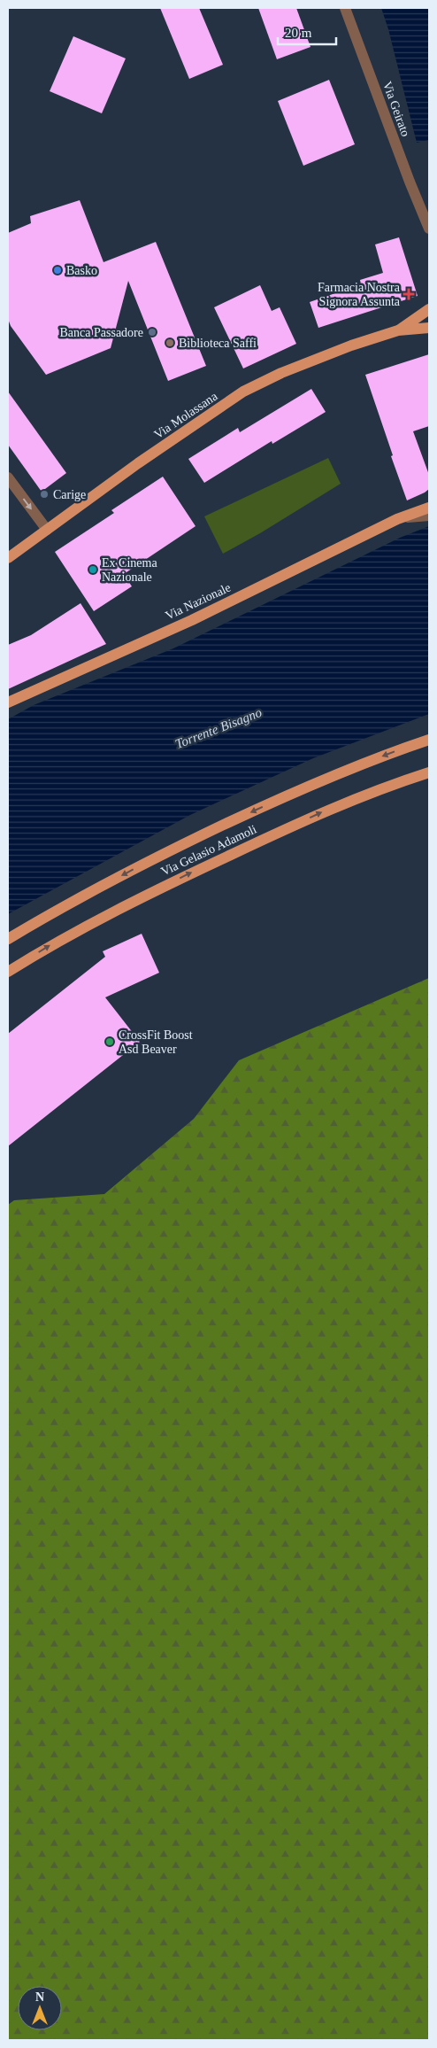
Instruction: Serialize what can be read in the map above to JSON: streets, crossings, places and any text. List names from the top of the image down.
{
  "streets": {
    "main road": ["Via Molassana", "Via Nazionale", "Via Gelasio Adamoli"],
    "street": ["Via Geirato"]
  },
  "water": ["Torrente Bisagno"],
  "places": {
    "other": [
      "Basko",
      "Banca Passadore",
      "Biblioteca Saffi",
      "Carige",
      "Ex Cinema Nazionale",
      "CrossFit Boost Asd Beaver"
    ],
    "health": ["Farmacia Nostra Signora Assunta"]
  },
  "scale_bar": "20 m",
  "north": "top"
}
